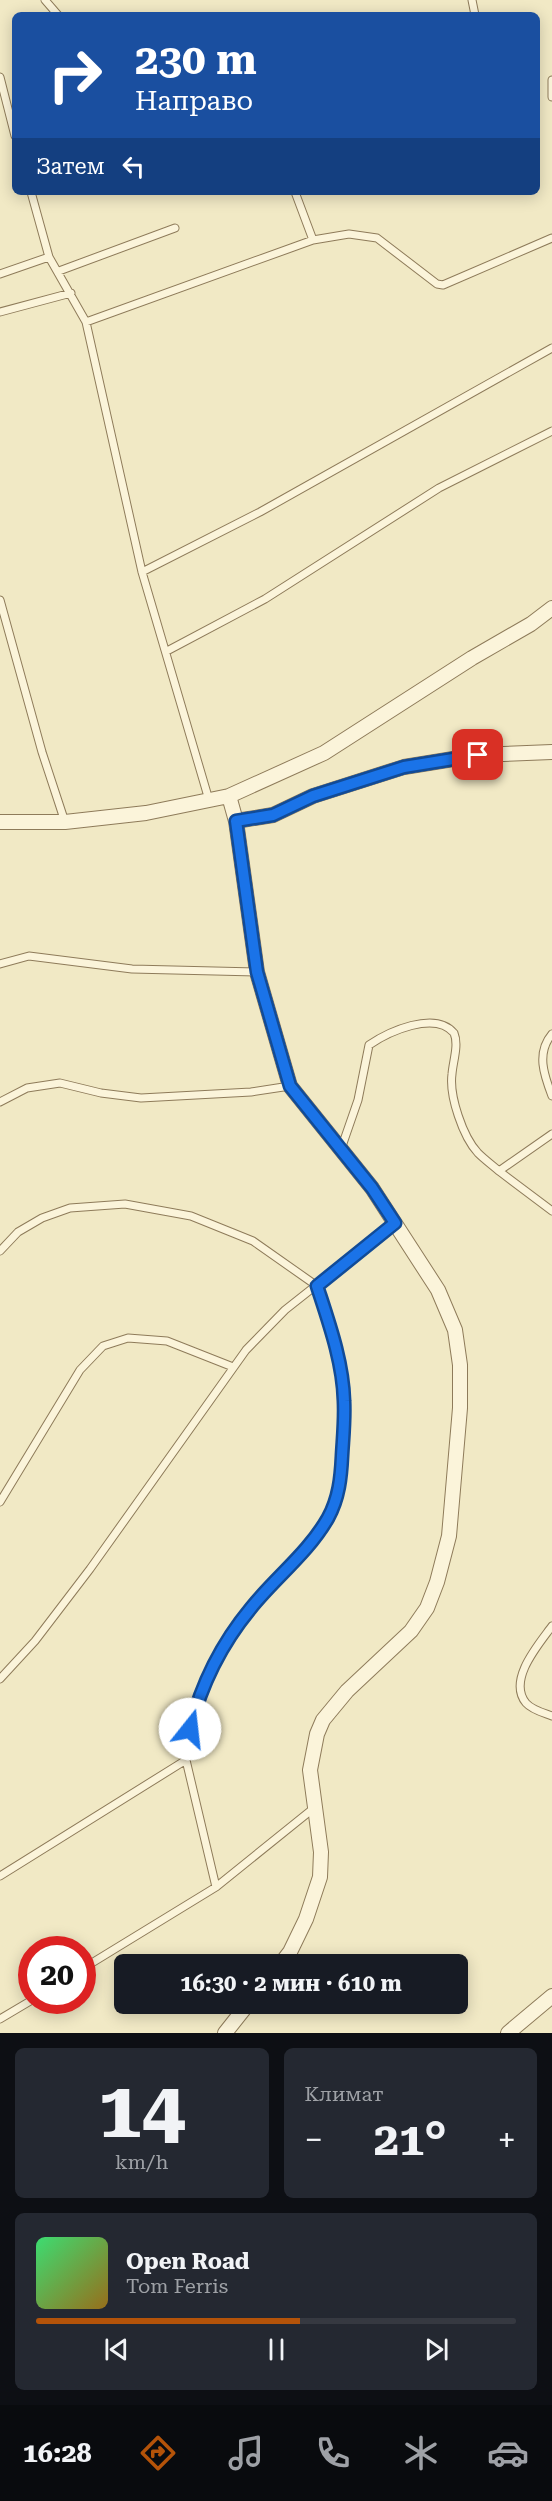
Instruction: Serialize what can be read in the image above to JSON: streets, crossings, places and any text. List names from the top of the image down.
{
  "page": {
    "turn": ["230 m", "Направо"],
    "then": "Затем",
    "limit": "20",
    "trip": "16:30 · 2 мин · 610 m",
    "tile": [
      ["14", "km/h"],
      "Климат"
    ],
    "heat": ["−", "21°", "+"],
    "song": ["Open Road", "Tom Ferris"],
    "tabs": "16:28"
  }
}
